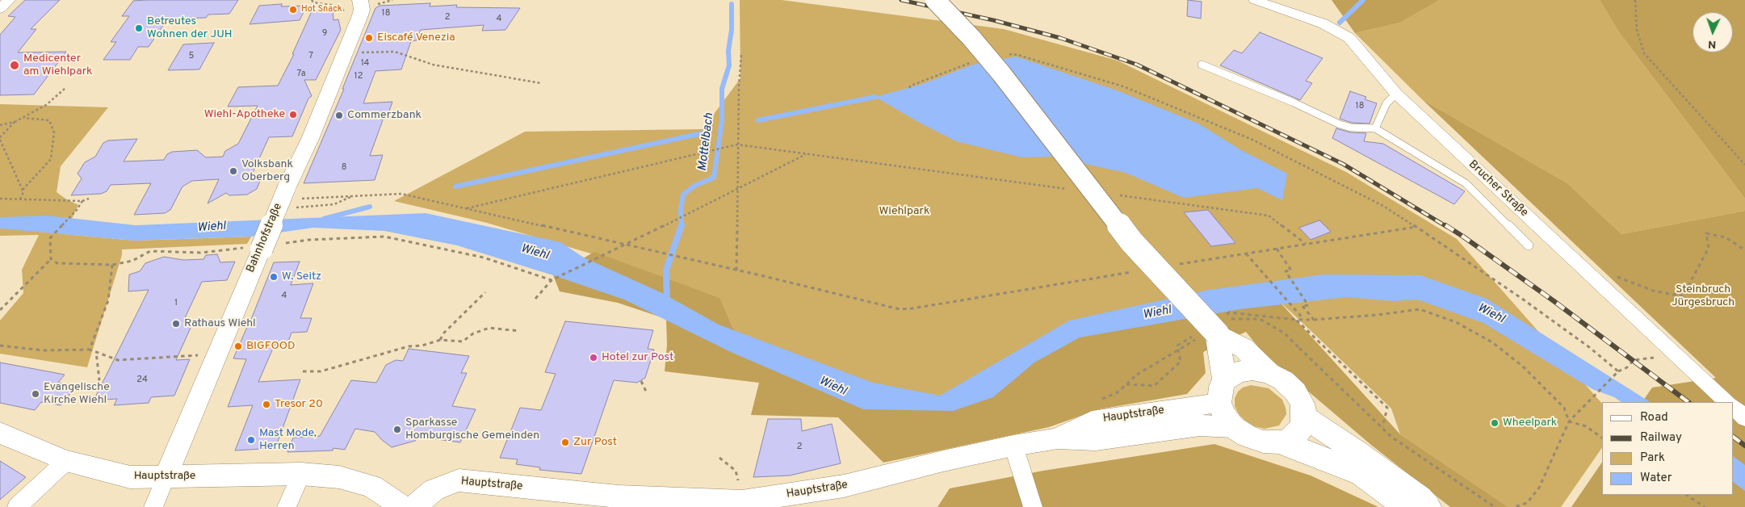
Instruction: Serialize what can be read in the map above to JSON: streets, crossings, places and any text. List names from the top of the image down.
{
  "streets": {
    "street": ["Brucher Straße", "Bahnhofstraße", "Hauptstraße"]
  },
  "crossings": [
    ["Bahnhofstraße", "Hauptstraße"]
  ],
  "water": ["Mottelbach", "Wiehl"],
  "parks": ["Wiehlpark", "Steinbruch Jürgesbruch"],
  "places": [
    "Hot Snack",
    "Betreutes Wohnen der JUH",
    "Eiscafé Venezia",
    "Medicenter am Wiehlpark",
    "Wiehl-Apotheke",
    "Commerzbank",
    "Volksbank Oberberg",
    "W. Seitz",
    "Rathaus Wiehl",
    "BIGFOOD",
    "Hotel zur Post",
    "Evangelische Kirche Wiehl",
    "Tresor 20",
    "Wheelpark",
    "Sparkasse Homburgische Gemeinden",
    "Mast Mode, Herren",
    "Zur Post"
  ],
  "house_numbers": [
    "18",
    "2",
    "4",
    "9",
    "5",
    "7",
    "14",
    "7a",
    "12",
    "18",
    "8",
    "4",
    "1",
    "24",
    "2"
  ],
  "legend": [
    "Road",
    "Railway",
    "Park",
    "Water"
  ],
  "north": "bottom"
}
